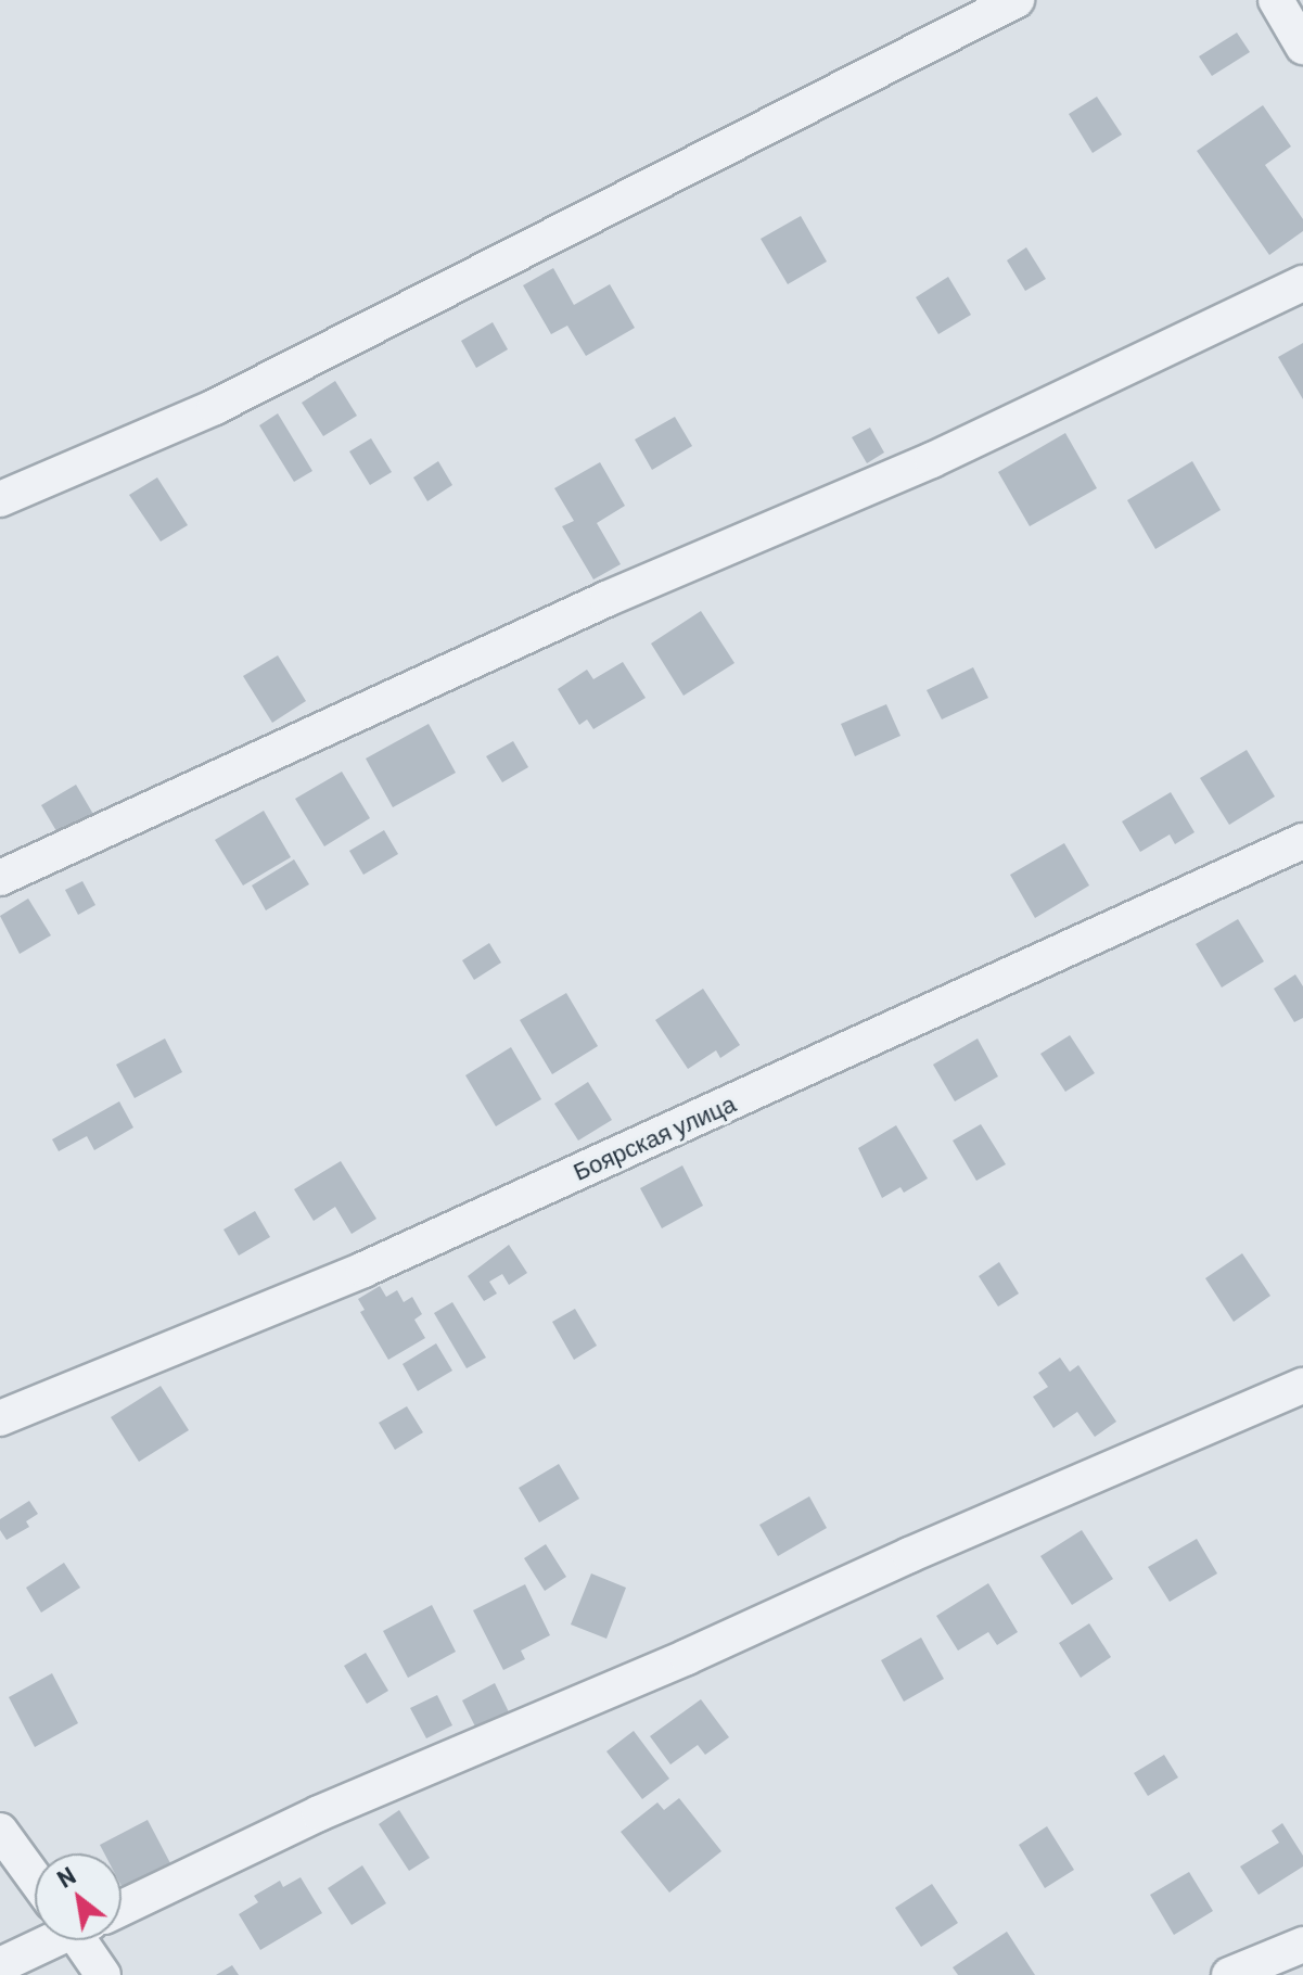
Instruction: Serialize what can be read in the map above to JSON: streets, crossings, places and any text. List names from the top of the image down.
{
  "streets": {
    "street": ["Боярская улица"]
  },
  "north": "top left"
}
